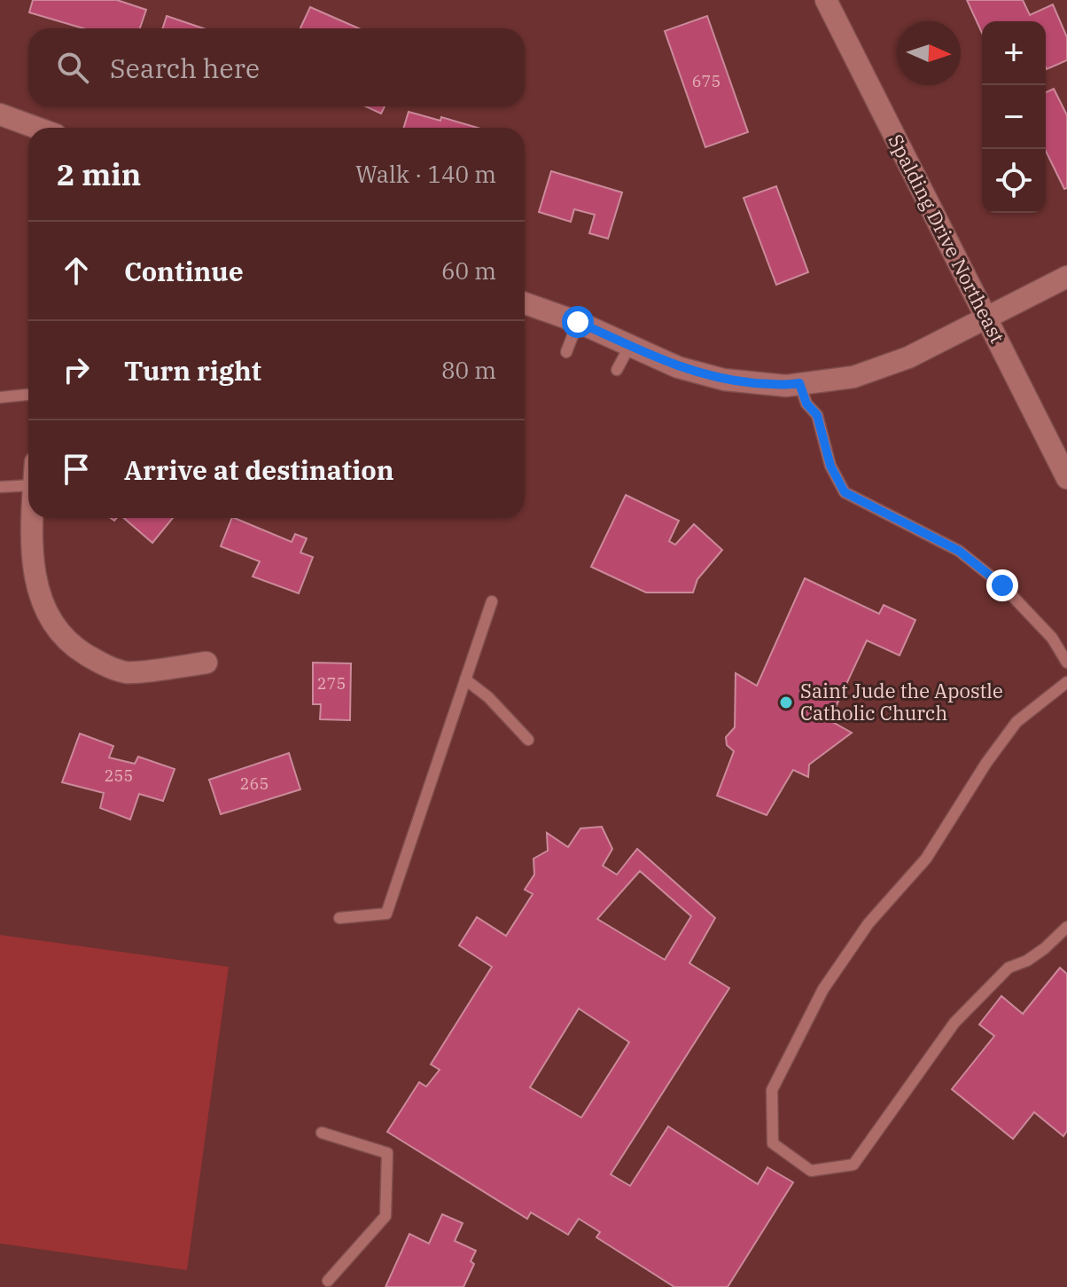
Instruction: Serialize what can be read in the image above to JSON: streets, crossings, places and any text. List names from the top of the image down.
{
  "streets": {
    "street": ["Spalding Drive Northeast"]
  },
  "places": ["Saint Jude the Apostle Catholic Church"],
  "house_numbers": [
    "675",
    "275",
    "255",
    "265"
  ],
  "north": "right",
  "page": {
    "map_buttons": ["+", "−"],
    "search": "Search here",
    "heading": ["2 min", "Walk · 140 m"],
    "list": [
      ["Continue", "60 m"],
      ["Turn right", "80 m"],
      "Arrive at destination"
    ]
  }
}
